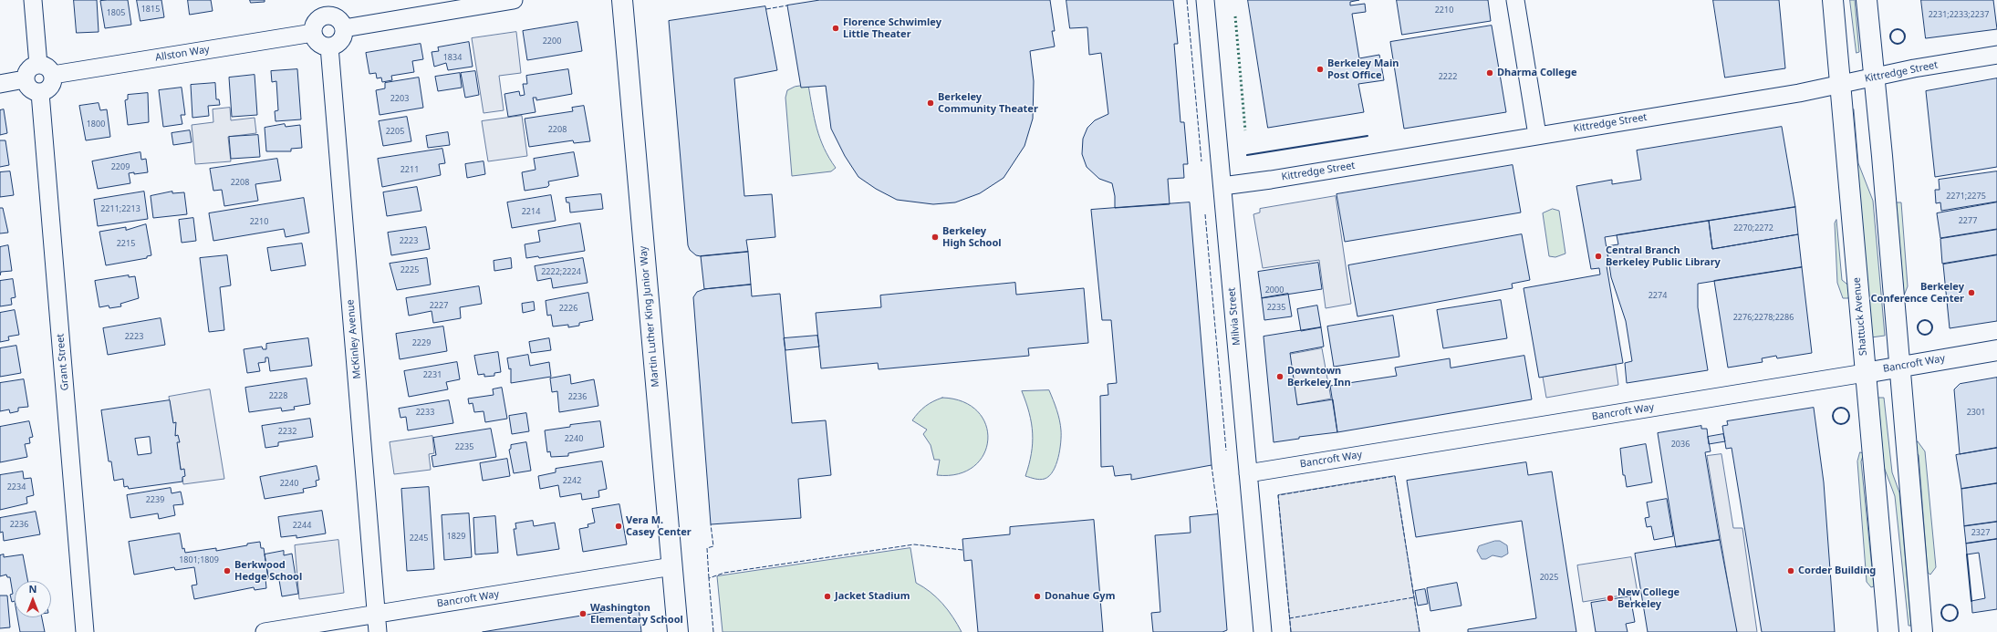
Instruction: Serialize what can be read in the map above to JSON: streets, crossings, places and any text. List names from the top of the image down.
{
  "streets": {
    "main road": ["Martin Luther King Junior Way", "Shattuck Avenue", "Bancroft Way"],
    "street": [
      "Allston Way",
      "Kittredge Street",
      "Milvia Street",
      "McKinley Avenue",
      "Grant Street"
    ]
  },
  "crossings": [
    ["Allston Way", "McKinley Avenue"],
    ["Allston Way", "Grant Street"],
    ["Kittredge Street", "Milvia Street"],
    ["Kittredge Street", "Shattuck Avenue"],
    ["Martin Luther King Junior Way", "Bancroft Way"],
    ["Milvia Street", "Bancroft Way"],
    ["Shattuck Avenue", "Bancroft Way"],
    ["McKinley Avenue", "Bancroft Way"]
  ],
  "places": [
    "Florence Schwimley Little Theater",
    "Berkeley Main Post Office",
    "Dharma College",
    "Berkeley Community Theater",
    "Berkeley High School",
    "Central Branch Berkeley Public Library",
    "Berkeley Conference Center",
    "Downtown Berkeley Inn",
    "Vera M. Casey Center",
    "Berkwood Hedge School",
    "Corder Building",
    "Jacket Stadium",
    "Donahue Gym",
    "New College Berkeley",
    "Washington Elementary School"
  ],
  "house_numbers": [
    "1815",
    "2210",
    "1805",
    "2231;2233;2237",
    "2200",
    "1834",
    "2222",
    "2203",
    "1800",
    "2208",
    "2205",
    "2209",
    "2211",
    "2208",
    "2271;2275",
    "2211;2213",
    "2214",
    "2277",
    "2210",
    "2270;2272",
    "2223",
    "2215",
    "2225",
    "2222;2224",
    "2000",
    "2274",
    "2227",
    "2235",
    "2226",
    "2276;2278;2286",
    "2223",
    "2229",
    "2231",
    "2228",
    "2236",
    "2233",
    "2301",
    "2232",
    "2240",
    "2036",
    "2235",
    "2242",
    "2240",
    "2234",
    "2239",
    "2236",
    "2244",
    "2327",
    "1829",
    "2245",
    "1801;1809",
    "2025"
  ],
  "north": "top"
}
